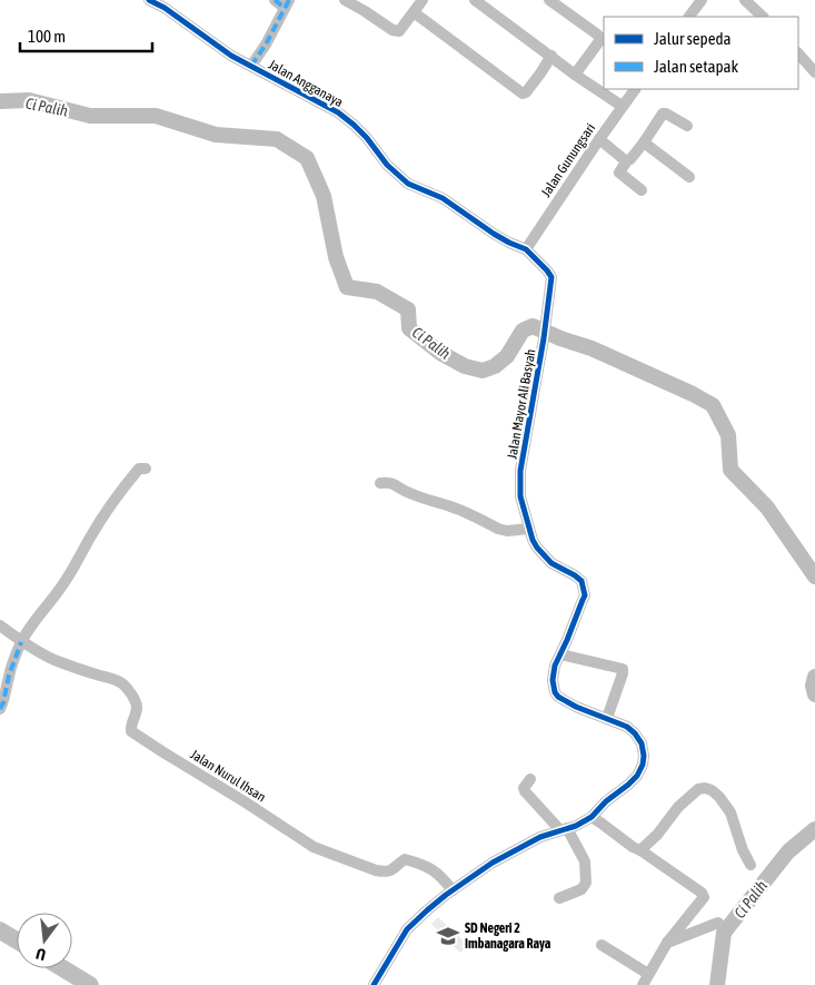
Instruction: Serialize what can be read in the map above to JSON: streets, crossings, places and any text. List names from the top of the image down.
{
  "streets": {
    "street": [
      "Jalan Angganaya",
      "Jalan Gunungsari",
      "Jalan Mayor Ali Basyah",
      "Jalan Nurul Ihsan"
    ]
  },
  "crossings": [
    ["Jalan Angganaya", "Jalan Gunungsari"],
    ["Jalan Angganaya", "Jalan Mayor Ali Basyah"],
    ["Jalan Gunungsari", "Jalan Mayor Ali Basyah"],
    ["Jalan Mayor Ali Basyah", "Jalan Nurul Ihsan"]
  ],
  "water": ["Ci Palih"],
  "places": {
    "school or university": ["SD Negeri 2 Imbanagara Raya"]
  },
  "legend": ["Jalur sepeda", "Jalan setapak"],
  "scale_bar": "100 m",
  "north": "bottom"
}
